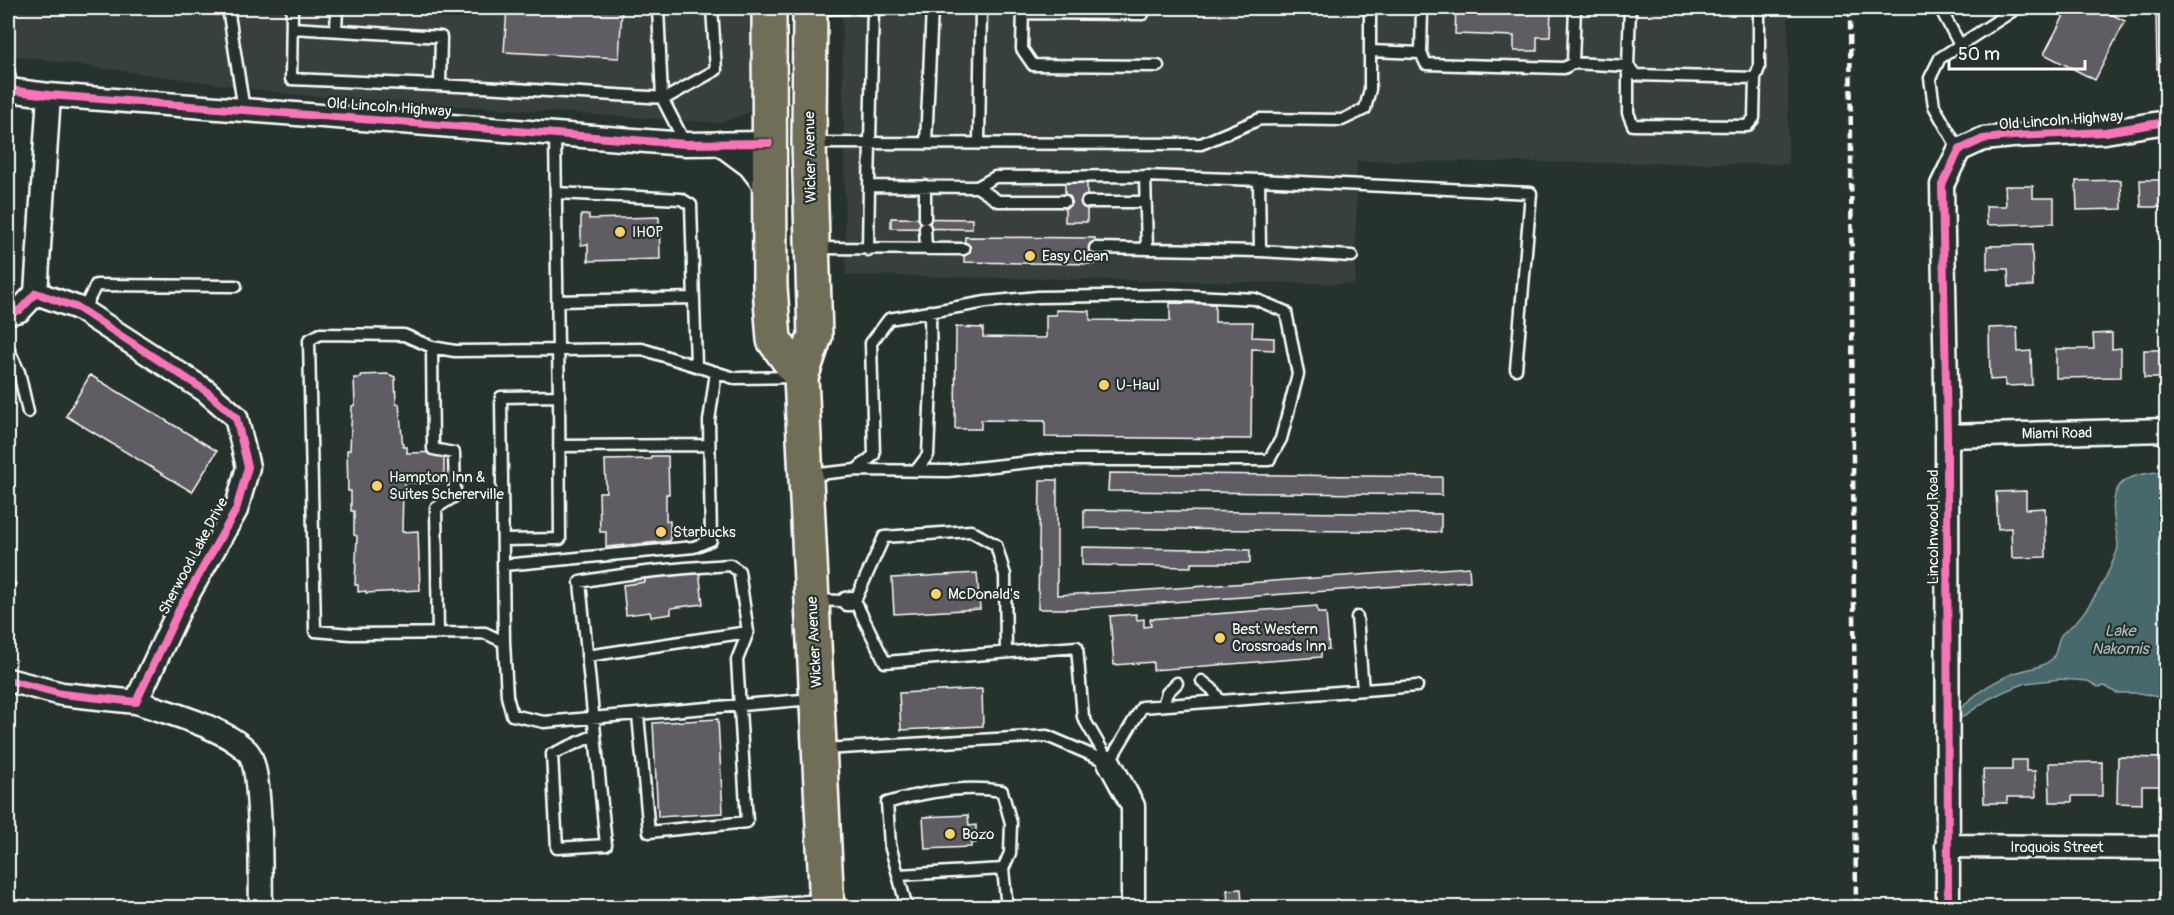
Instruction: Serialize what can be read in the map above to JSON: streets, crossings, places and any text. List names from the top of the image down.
{
  "streets": {
    "highway": ["Wicker Avenue"],
    "street": [
      "Old Lincoln Highway",
      "Miami Road",
      "Lincolnwood Road",
      "Sherwood Lake Drive",
      "Iroquois Street"
    ]
  },
  "crossings": [
    ["Old Lincoln Highway", "Lincolnwood Road"],
    ["Miami Road", "Lincolnwood Road"],
    ["Lincolnwood Road", "Iroquois Street"]
  ],
  "water": ["Lake Nakomis"],
  "places": [
    "IHOP",
    "Easy Clean",
    "U-Haul",
    "Hampton Inn & Suites Schererville",
    "Starbucks",
    "McDonald's",
    "Best Western Crossroads Inn",
    "Bozo"
  ],
  "scale_bar": "50 m"
}
